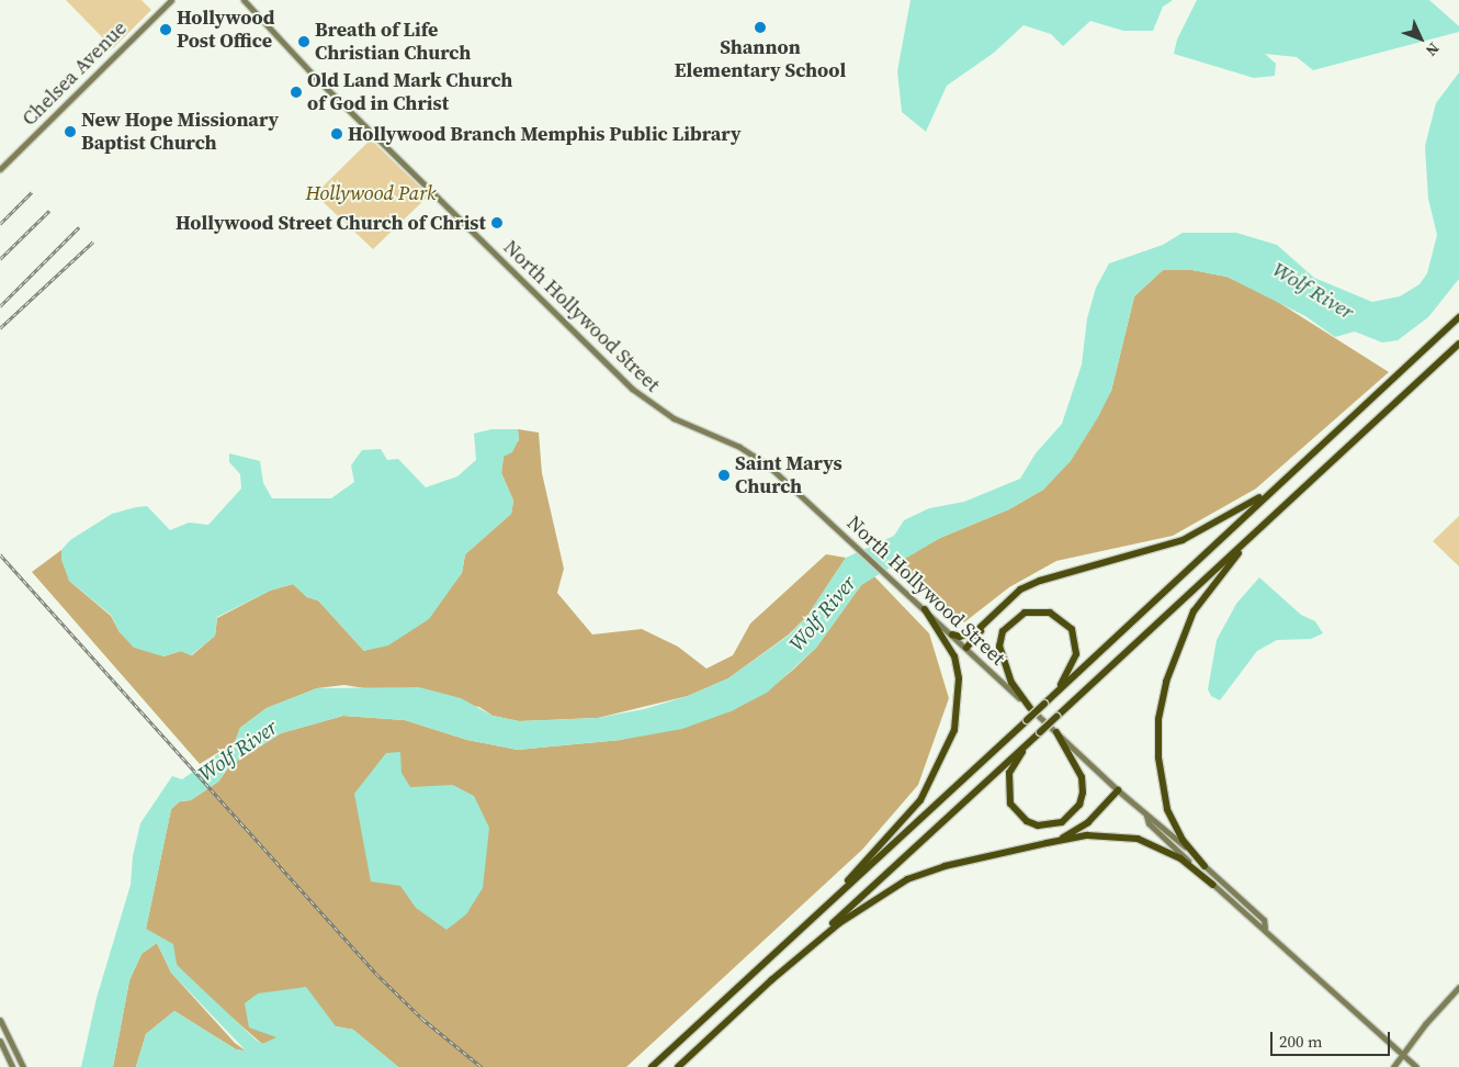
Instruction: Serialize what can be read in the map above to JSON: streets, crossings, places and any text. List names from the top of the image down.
{
  "streets": {
    "main road": ["Chelsea Avenue", "North Hollywood Street"]
  },
  "water": ["Wolf River"],
  "parks": ["Hollywood Park"],
  "places": [
    "Shannon Elementary School",
    "Hollywood Post Office",
    "Breath of Life Christian Church",
    "Old Land Mark Church of God in Christ",
    "New Hope Missionary Baptist Church",
    "Hollywood Branch Memphis Public Library",
    "Hollywood Street Church of Christ",
    "Saint Marys Church"
  ],
  "scale_bar": "200 m",
  "north": "bottom right"
}
